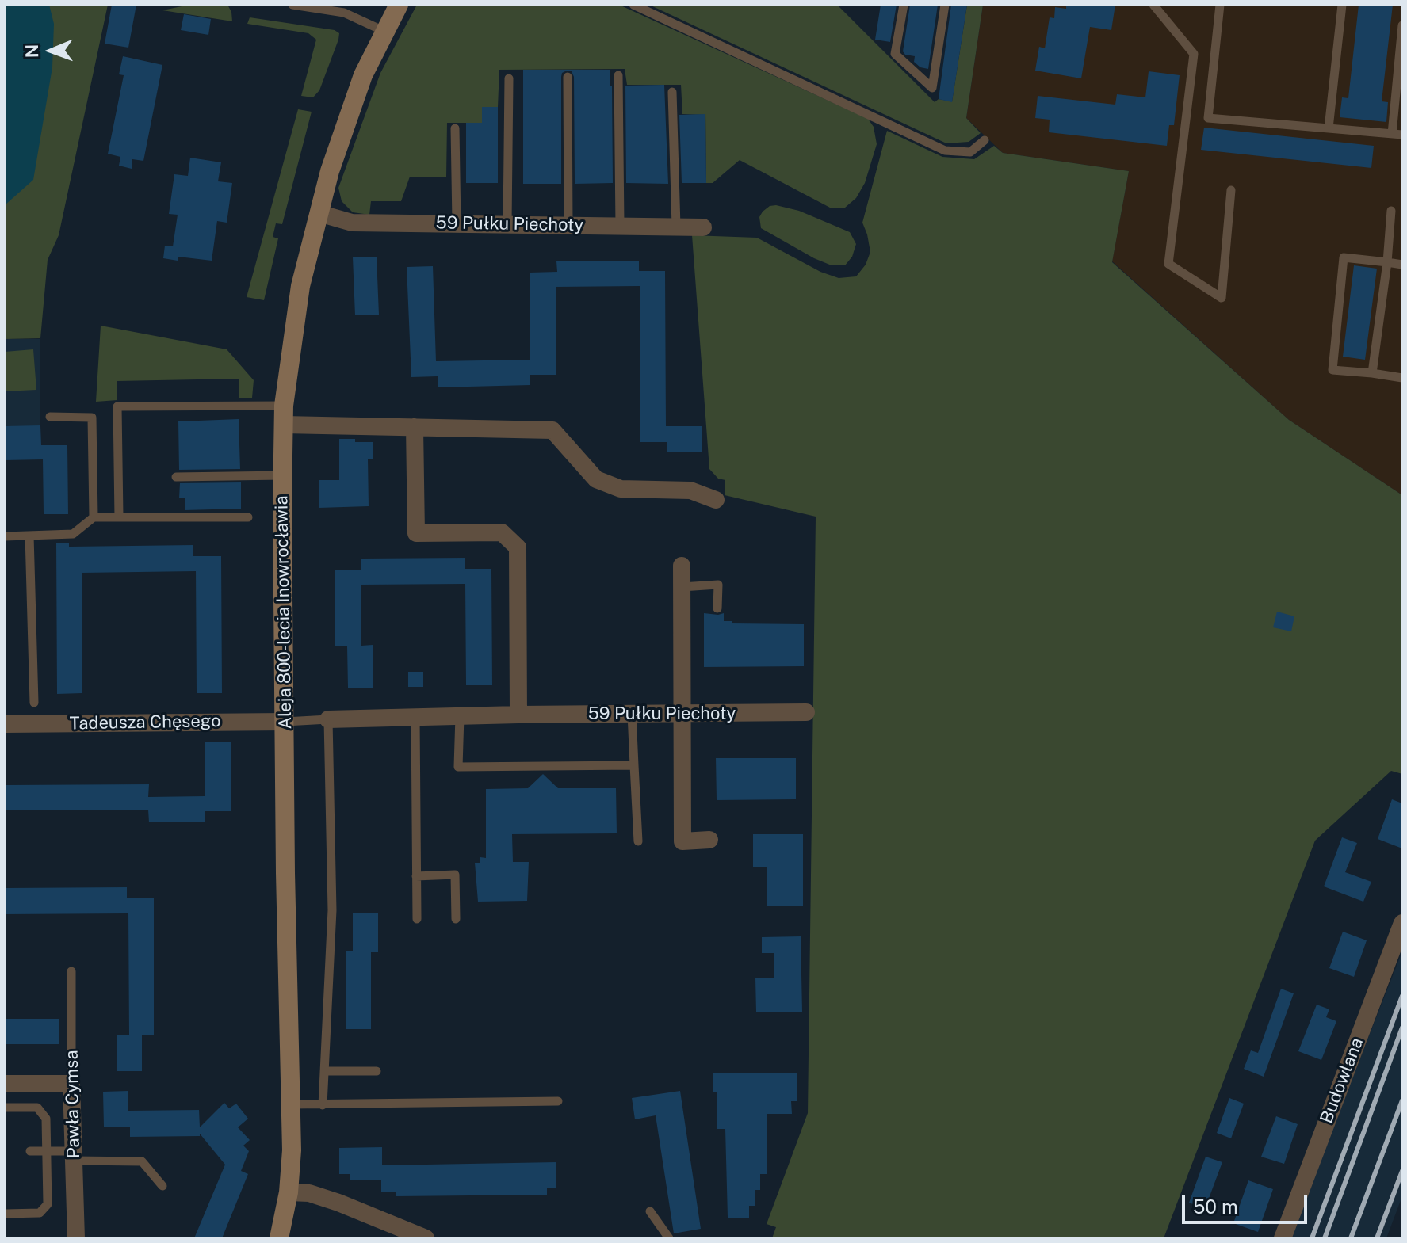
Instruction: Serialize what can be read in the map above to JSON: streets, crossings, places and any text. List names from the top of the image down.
{
  "streets": {
    "street": [
      "59 Pułku Piechoty",
      "Aleja 800-lecia Inowrocławia",
      "Tadeusza Chęsego",
      "Budowlana",
      "Pawła Cymsa"
    ]
  },
  "crossings": [
    ["59 Pułku Piechoty", "Aleja 800-lecia Inowrocławia"],
    ["Aleja 800-lecia Inowrocławia", "Tadeusza Chęsego"]
  ],
  "scale_bar": "50 m",
  "north": "left"
}
